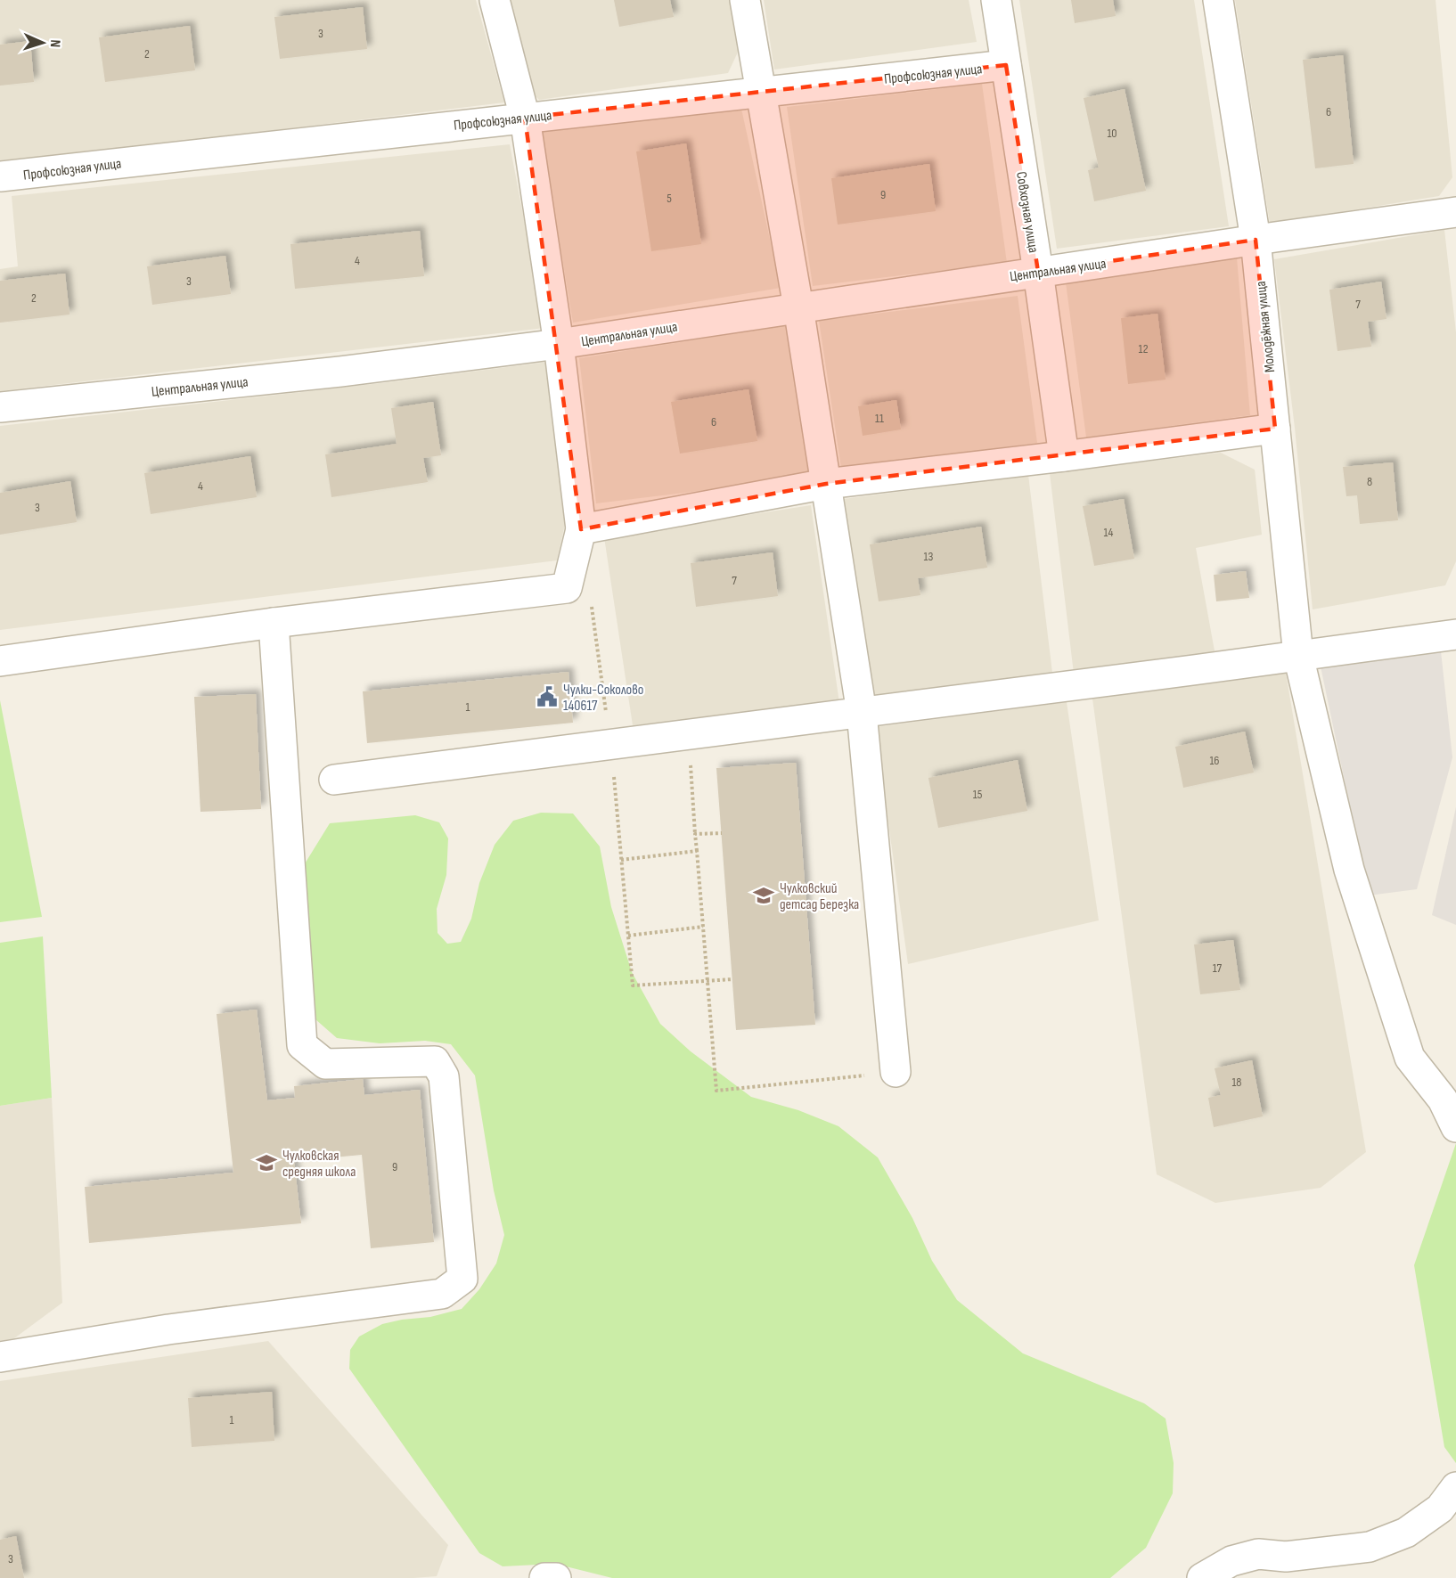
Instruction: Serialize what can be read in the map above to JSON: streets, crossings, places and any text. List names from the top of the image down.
{
  "streets": {
    "street": [
      "Профсоюзная улица",
      "Совхозная улица",
      "Центральная улица",
      "Молодёжная улица"
    ]
  },
  "crossings": [
    ["Профсоюзная улица", "Совхозная улица"],
    ["Совхозная улица", "Центральная улица"],
    ["Центральная улица", "Молодёжная улица"]
  ],
  "places": {
    "public building": ["Чулки-Соколово 140617"],
    "school or university": ["Чулковский детсад Березка", "Чулковская средняя школа"]
  },
  "house_numbers": [
    "3",
    "2",
    "6",
    "10",
    "9",
    "5",
    "4",
    "3",
    "2",
    "7",
    "12",
    "11",
    "6",
    "8",
    "4",
    "3",
    "14",
    "13",
    "7",
    "1",
    "16",
    "15",
    "17",
    "18",
    "9",
    "1",
    "3"
  ],
  "north": "right"
}
